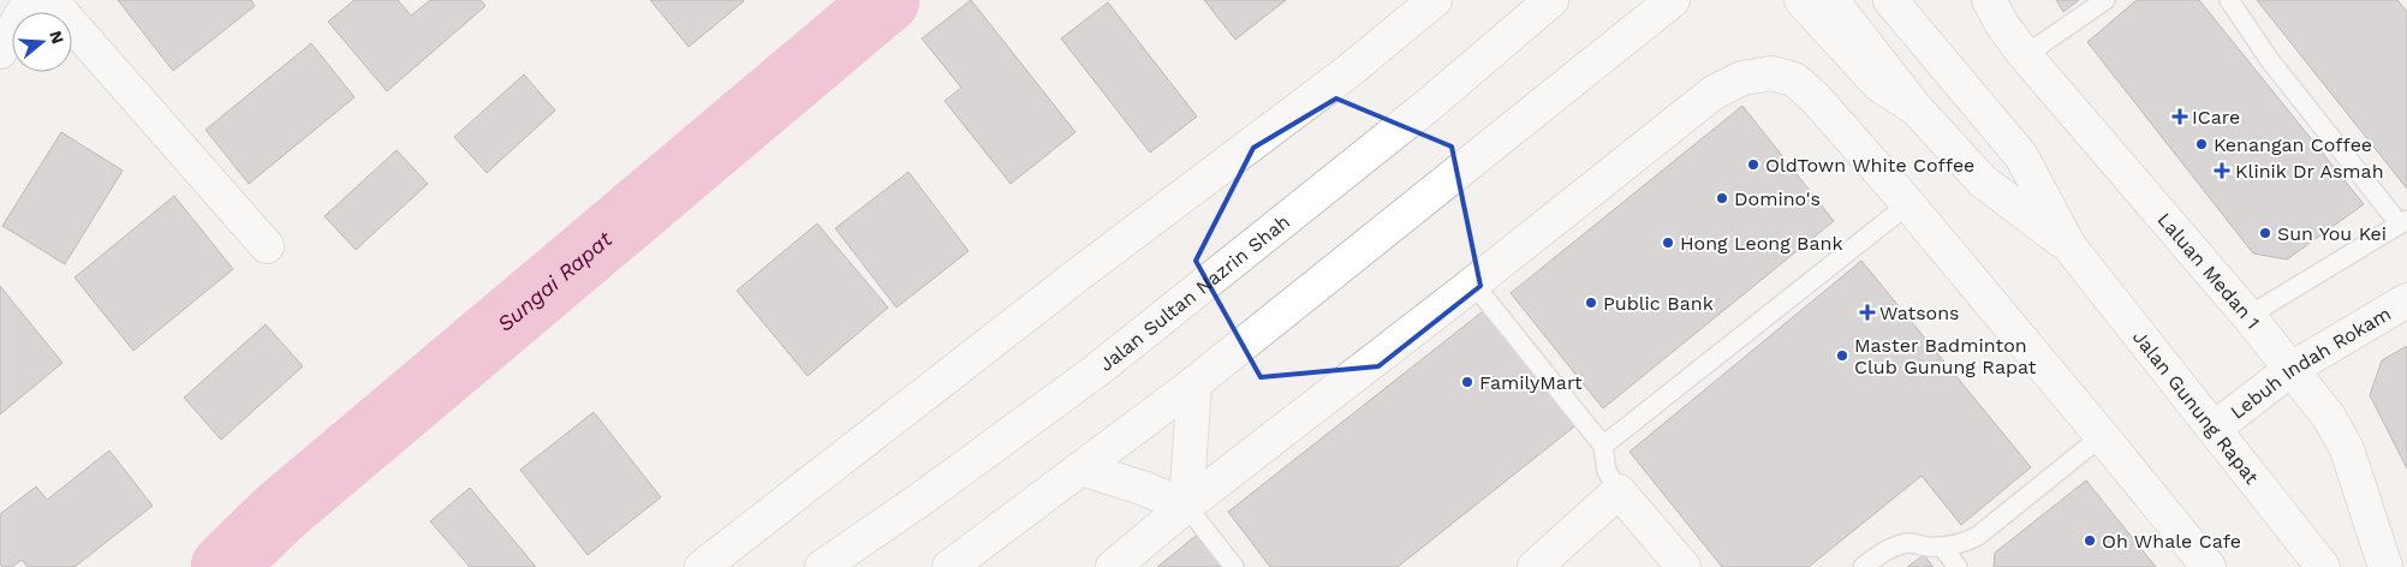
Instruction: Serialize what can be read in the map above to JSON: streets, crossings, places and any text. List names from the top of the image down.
{
  "streets": {
    "main road": [
      "Laluan Medan 1",
      "Jalan Sultan Nazrin Shah",
      "Lebuh Indah Rokam",
      "Jalan Gunung Rapat"
    ]
  },
  "crossings": [
    ["Laluan Medan 1", "Lebuh Indah Rokam"],
    ["Lebuh Indah Rokam", "Jalan Gunung Rapat"]
  ],
  "water": ["Sungai Rapat"],
  "places": {
    "health": ["ICare", "Klinik Dr Asmah", "Watsons"],
    "other": [
      "Kenangan Coffee",
      "OldTown White Coffee",
      "Domino's",
      "Sun You Kei",
      "Hong Leong Bank",
      "Public Bank",
      "Master Badminton Club Gunung Rapat",
      "FamilyMart",
      "Oh Whale Cafe"
    ]
  },
  "north": "right"
}
